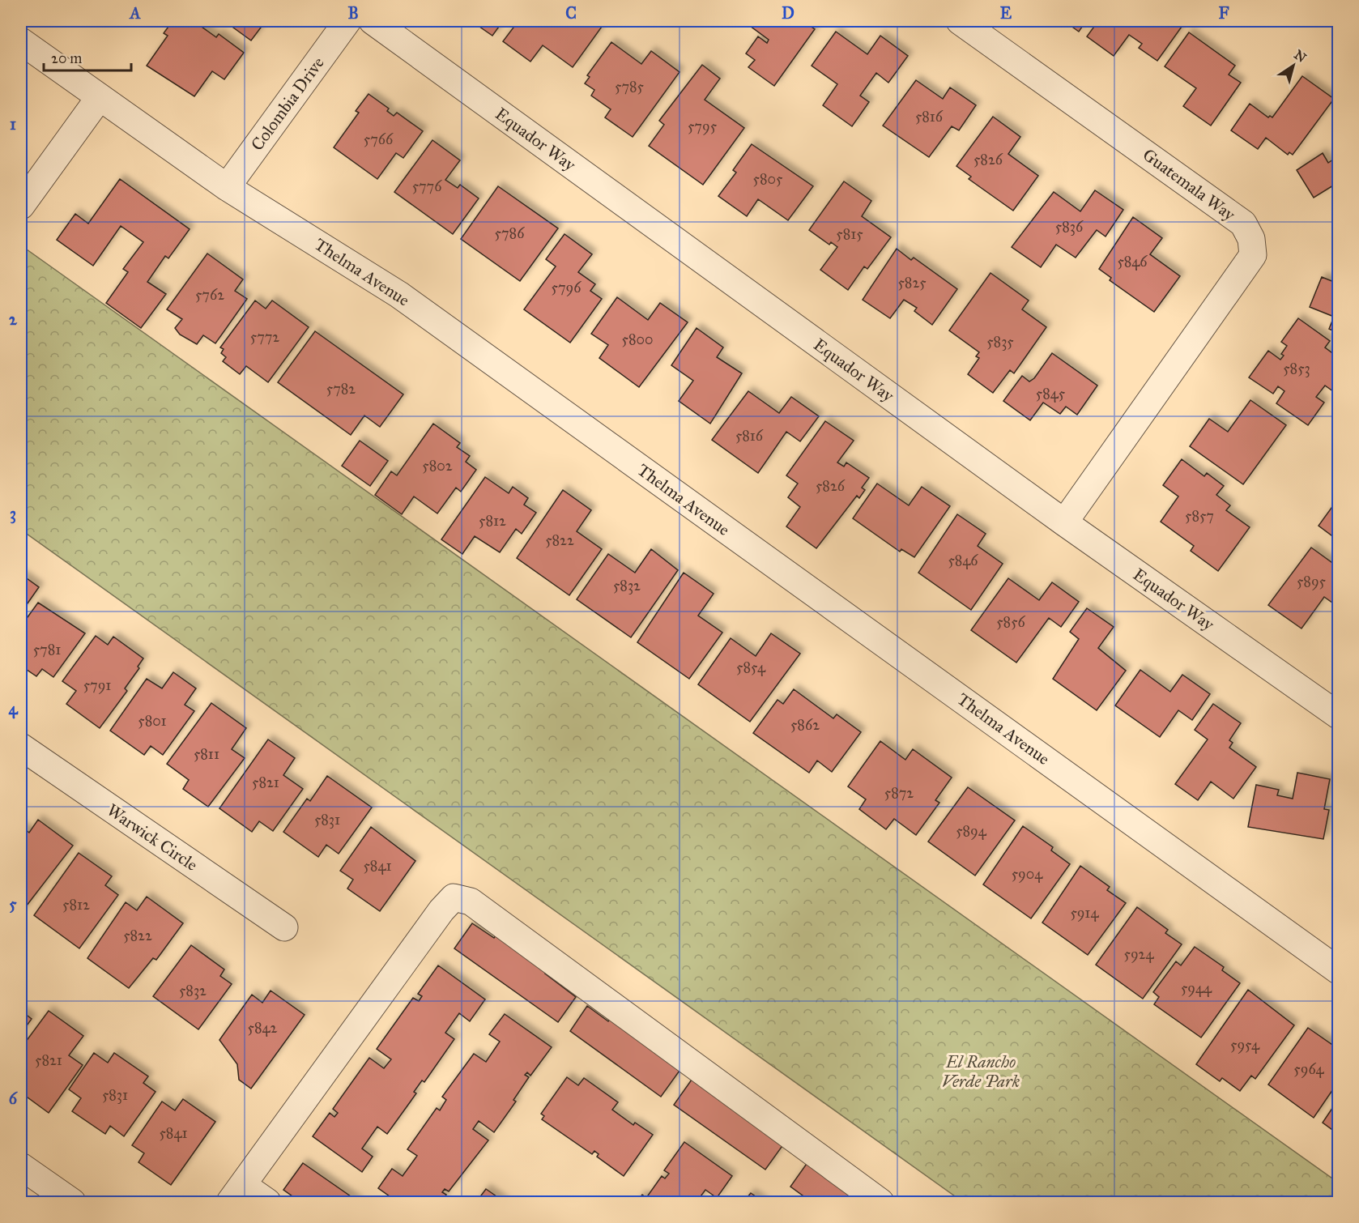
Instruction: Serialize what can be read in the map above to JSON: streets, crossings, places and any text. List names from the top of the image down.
{
  "streets": {
    "street": [
      "Colombia Drive",
      "Equador Way",
      "Guatemala Way",
      "Thelma Avenue",
      "Warwick Circle"
    ]
  },
  "crossings": [
    ["Colombia Drive", "Thelma Avenue"],
    ["Equador Way", "Guatemala Way"]
  ],
  "parks": ["El Rancho Verde Park"],
  "house_numbers": [
    "5785",
    "5816",
    "5795",
    "5766",
    "5826",
    "5805",
    "5776",
    "5836",
    "5786",
    "5815",
    "5846",
    "5825",
    "5796",
    "5762",
    "5772",
    "5800",
    "5835",
    "5853",
    "5782",
    "5845",
    "5816",
    "5802",
    "5826",
    "5857",
    "5812",
    "5822",
    "5846",
    "5895",
    "5832",
    "5856",
    "5781",
    "5854",
    "5791",
    "5801",
    "5862",
    "5811",
    "5821",
    "5872",
    "5831",
    "5894",
    "5841",
    "5904",
    "5812",
    "5914",
    "5822",
    "5924",
    "5944",
    "5832",
    "5842",
    "5954",
    "5821",
    "5964",
    "5831",
    "5841"
  ],
  "scale_bar": "20 m",
  "north": "top right",
  "grid": {
    "columns": [
      "A",
      "B",
      "C",
      "D",
      "E",
      "F"
    ],
    "rows": [
      "1",
      "2",
      "3",
      "4",
      "5",
      "6"
    ]
  }
}
